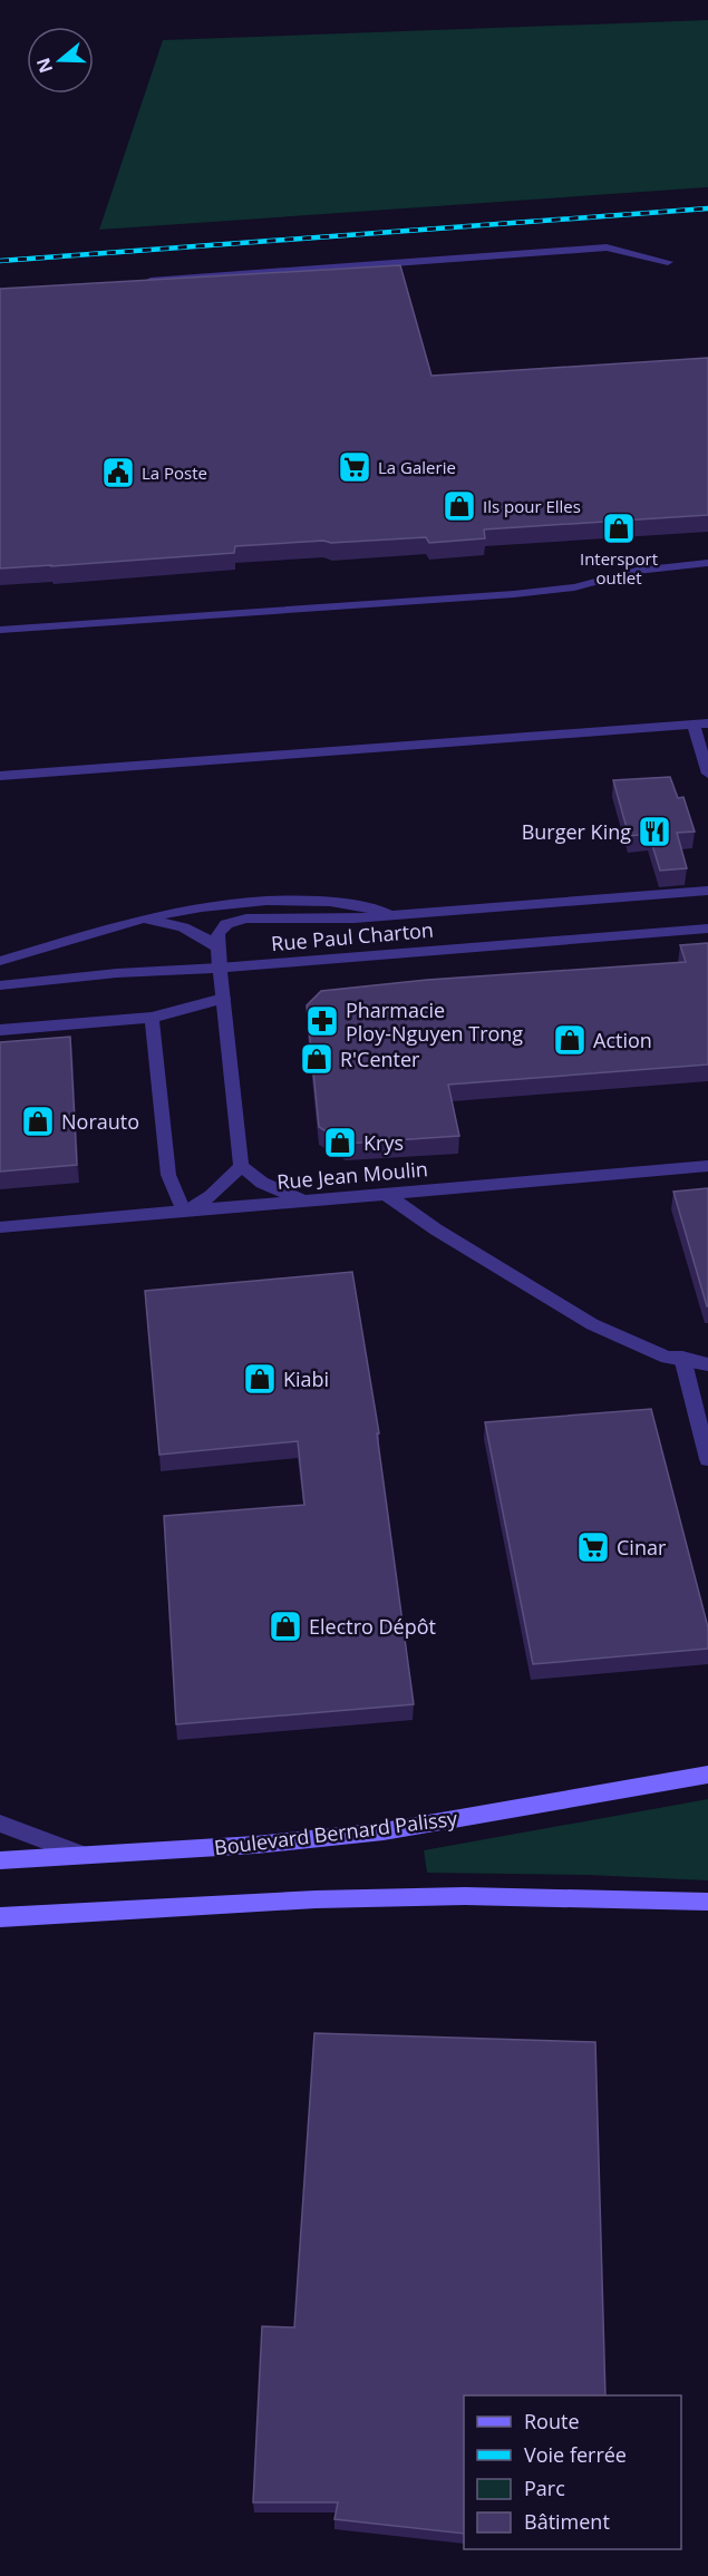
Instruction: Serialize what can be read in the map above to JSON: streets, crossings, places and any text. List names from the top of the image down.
{
  "streets": {
    "main road": ["Boulevard Bernard Palissy"],
    "street": ["Rue Paul Charton", "Rue Jean Moulin"]
  },
  "places": {
    "supermarket": ["La Galerie", "Cinar"],
    "public building": ["La Poste"],
    "shop": [
      "Ils pour Elles",
      "Intersport outlet",
      "Action",
      "R'Center",
      "Norauto",
      "Krys",
      "Kiabi",
      "Electro Dépôt"
    ],
    "restaurant": ["Burger King"],
    "pharmacy": ["Pharmacie Ploy-Nguyen Trong"]
  },
  "legend": [
    "Route",
    "Voie ferrée",
    "Parc",
    "Bâtiment"
  ],
  "north": "left"
}
